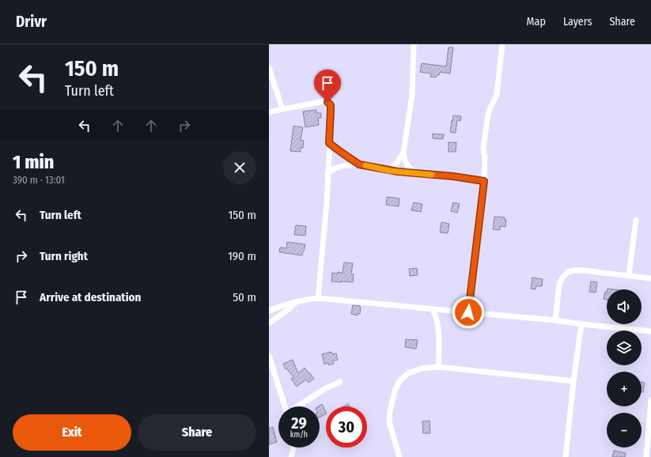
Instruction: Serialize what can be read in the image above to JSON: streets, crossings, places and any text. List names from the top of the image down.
{
  "page": {
    "header": "Drivr",
    "nav": ["Map", "Layers", "Share"],
    "turn": ["150 m", "Turn left"],
    "heading": ["1 min", "390 m · 13:01"],
    "list": [
      {
        "name": "Turn left",
        "value": "150 m"
      },
      {
        "name": "Turn right",
        "value": "190 m"
      },
      {
        "name": "Arrive at destination",
        "value": "50 m"
      }
    ],
    "map_buttons": ["+", "−"],
    "speed": "29 km/h",
    "limit": "30",
    "buttons": ["Exit", "Share"]
  }
}
